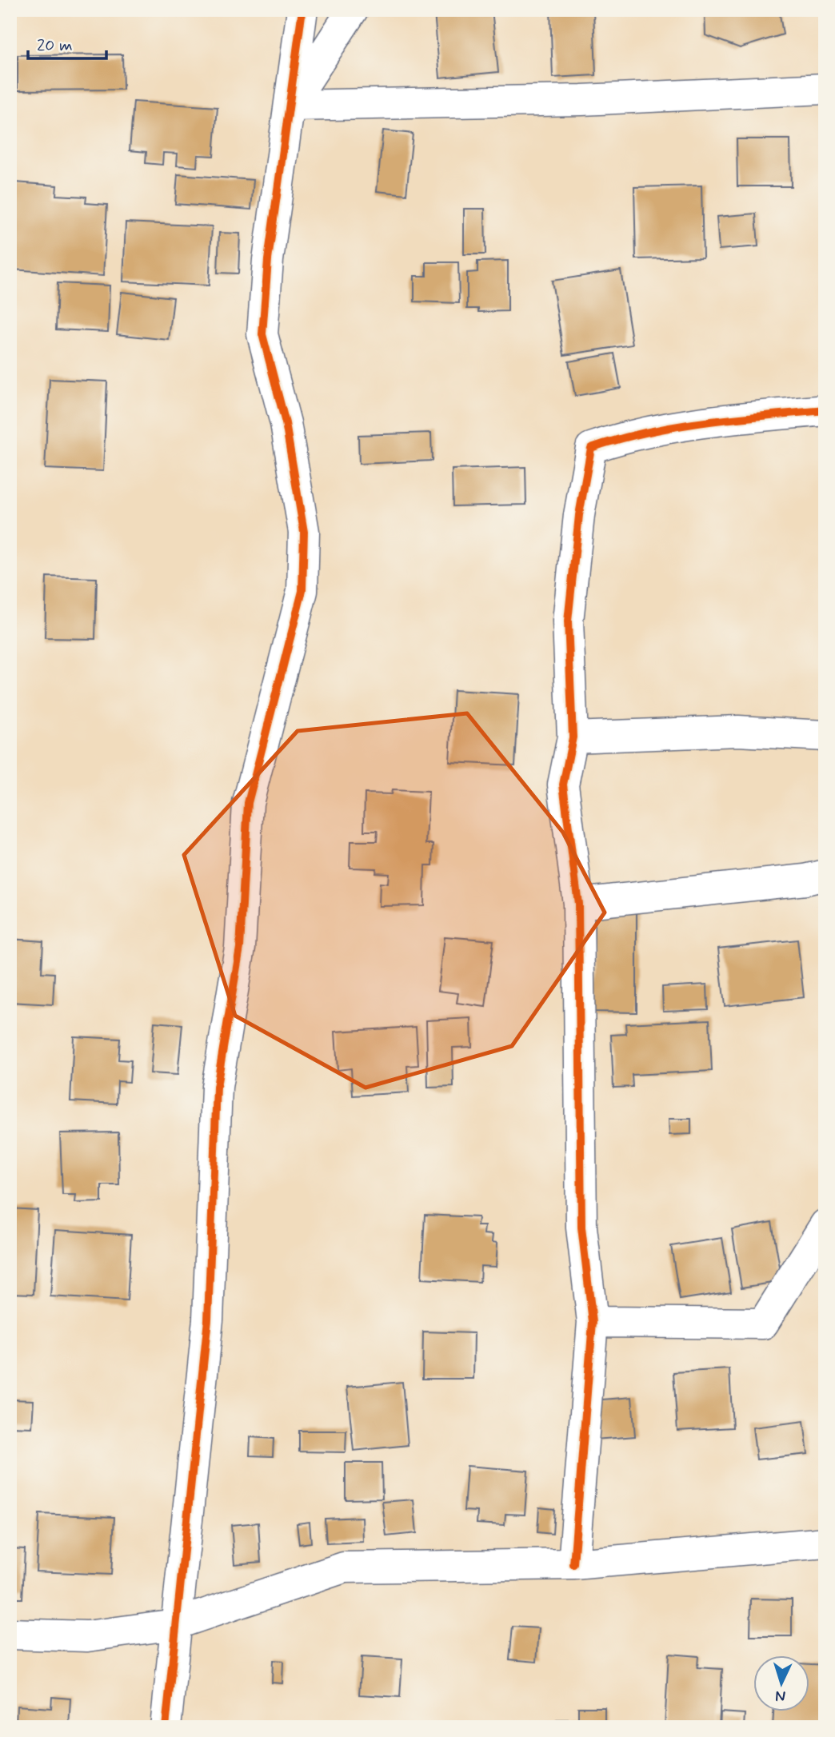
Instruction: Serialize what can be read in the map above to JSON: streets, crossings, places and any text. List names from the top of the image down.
{
  "scale_bar": "20 m",
  "north": "bottom"
}
